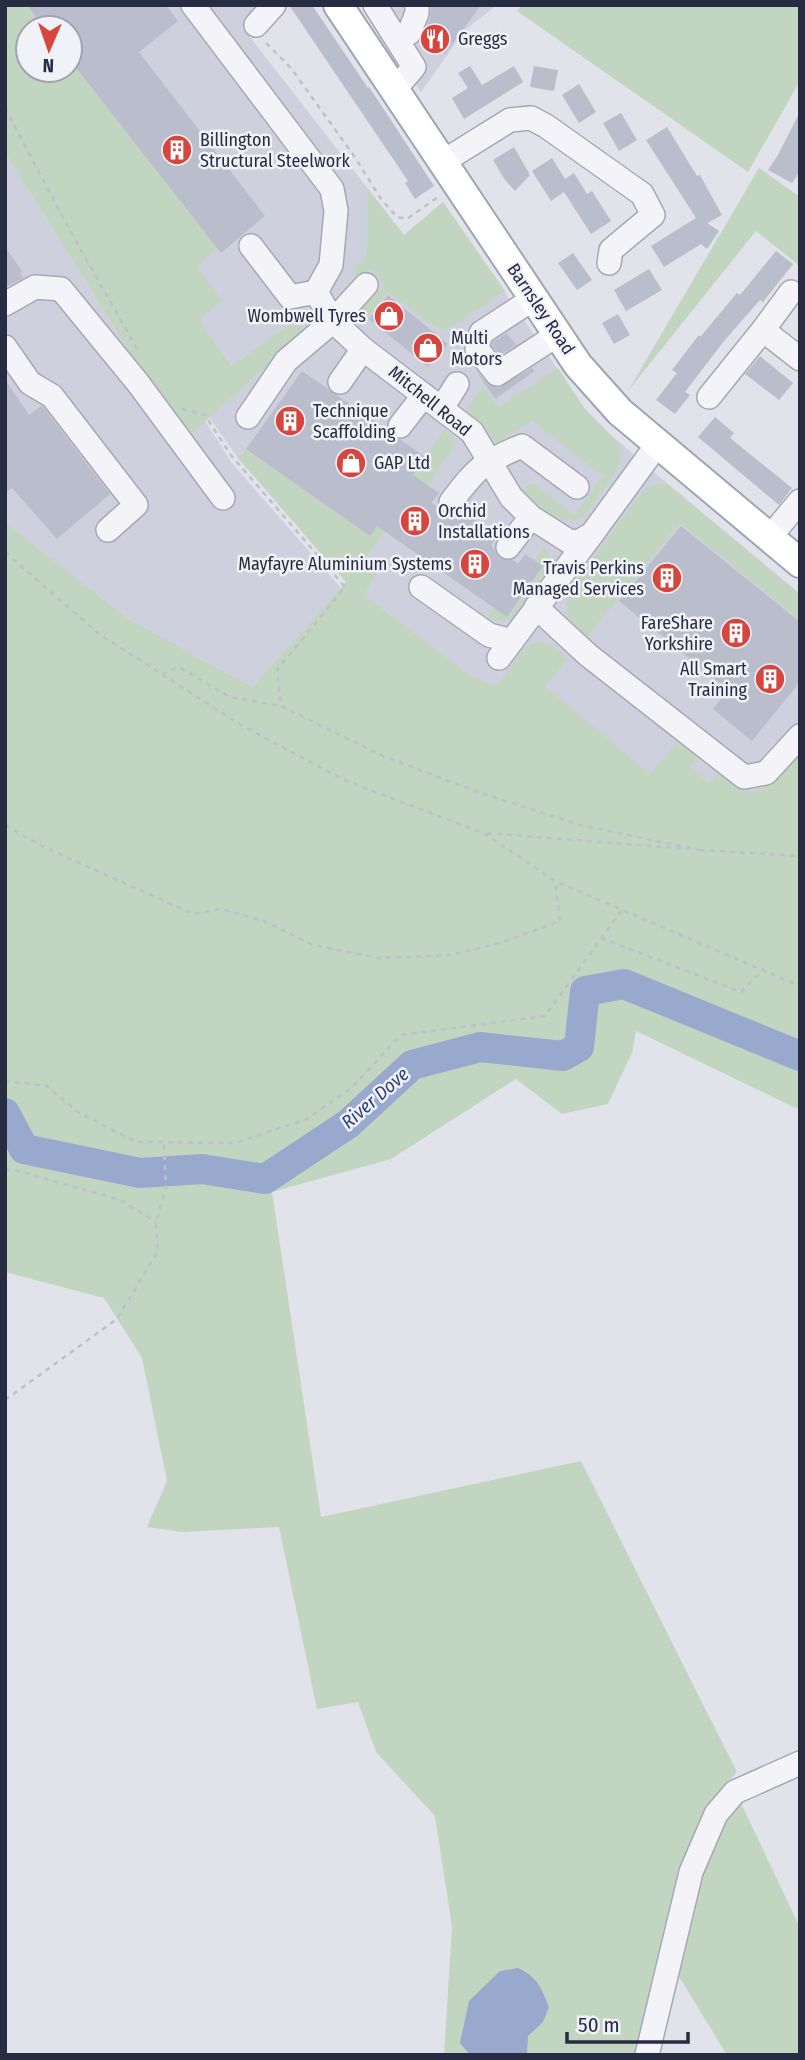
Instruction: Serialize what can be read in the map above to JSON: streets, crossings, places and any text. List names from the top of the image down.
{
  "streets": {
    "main road": ["Barnsley Road"],
    "street": ["Mitchell Road"]
  },
  "water": ["River Dove"],
  "places": {
    "restaurant": ["Greggs"],
    "building": [
      "Billington Structural Steelwork",
      "Technique Scaffolding",
      "Orchid Installations",
      "Mayfayre Aluminium Systems",
      "Travis Perkins Managed Services",
      "FareShare Yorkshire",
      "All Smart Training"
    ],
    "shop": ["Wombwell Tyres", "Multi Motors", "GAP Ltd"]
  },
  "scale_bar": "50 m",
  "north": "bottom"
}
